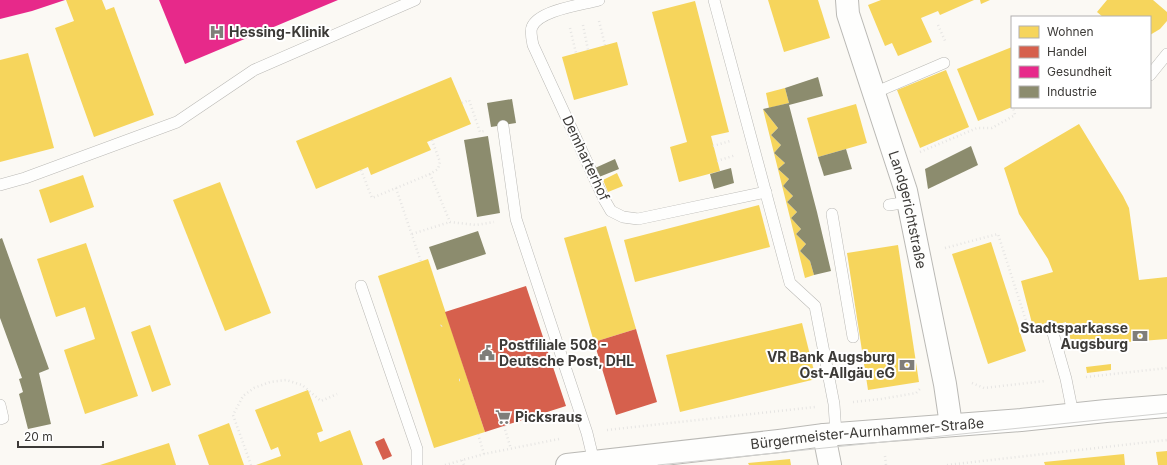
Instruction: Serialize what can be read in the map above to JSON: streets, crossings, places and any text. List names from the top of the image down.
{
  "streets": {
    "street": ["Landgerichtstraße", "Bürgermeister-Aurnhammer-Straße"],
    "lane": ["Demharterhof"]
  },
  "crossings": [
    ["Landgerichtstraße", "Bürgermeister-Aurnhammer-Straße"]
  ],
  "places": {
    "hospital": ["Hessing-Klinik"],
    "bank": ["Stadtsparkasse Augsburg", "VR Bank Augsburg Ost-Allgäu eG"],
    "public building": ["Postfiliale 508 - Deutsche Post, DHL"],
    "supermarket": ["Picksraus"]
  },
  "legend": [
    "Wohnen",
    "Handel",
    "Gesundheit",
    "Industrie"
  ],
  "scale_bar": "20 m"
}
